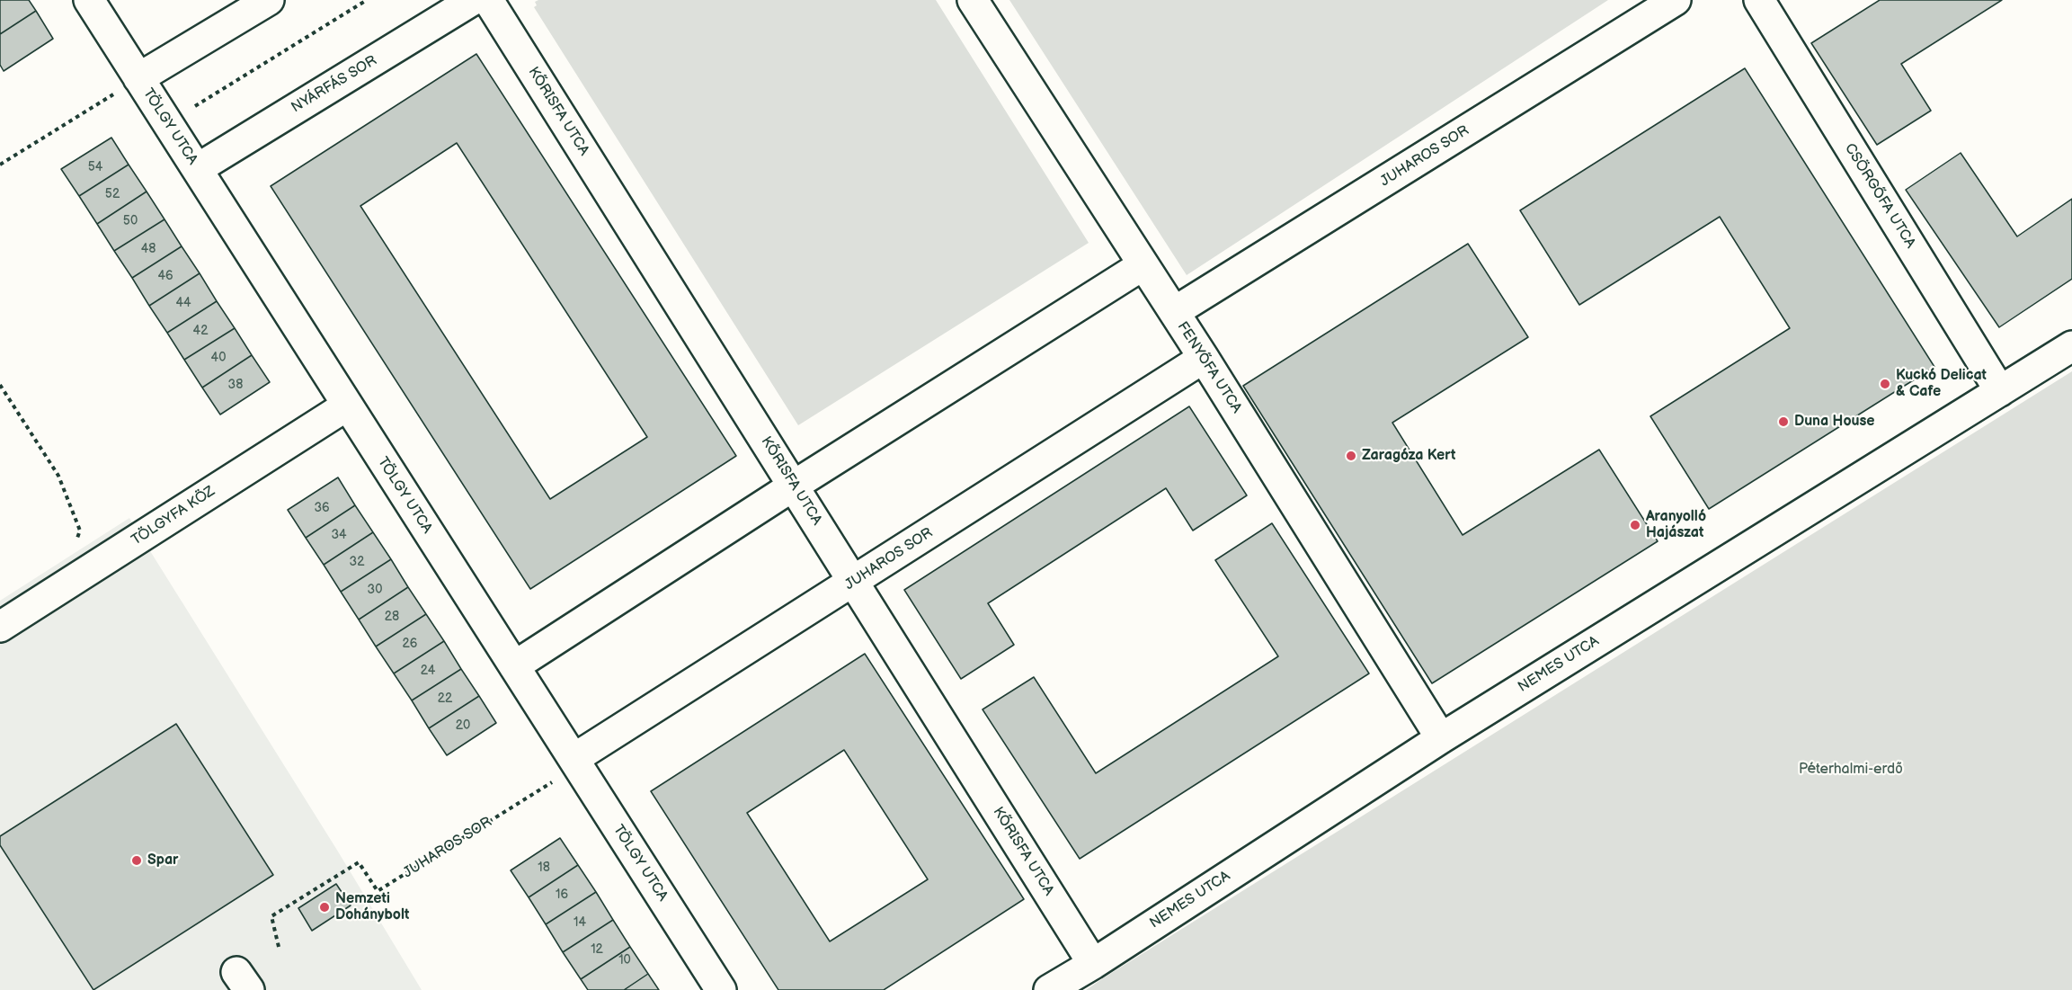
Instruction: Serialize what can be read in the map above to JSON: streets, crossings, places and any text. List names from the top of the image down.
{
  "streets": {
    "street": [
      "NYÁRFÁS SOR",
      "KŐRISFA UTCA",
      "TÖLGY UTCA",
      "JUHAROS SOR",
      "CSÖRGŐFA UTCA",
      "FENYŐFA UTCA",
      "TÖLGYFA KÖZ",
      "NEMES UTCA"
    ]
  },
  "crossings": [
    ["NYÁRFÁS SOR", "TÖLGY UTCA"],
    ["KŐRISFA UTCA", "JUHAROS SOR"],
    ["KŐRISFA UTCA", "NEMES UTCA"],
    ["TÖLGY UTCA", "JUHAROS SOR"],
    ["TÖLGY UTCA", "TÖLGYFA KÖZ"],
    ["JUHAROS SOR", "FENYŐFA UTCA"],
    ["CSÖRGŐFA UTCA", "NEMES UTCA"],
    ["FENYŐFA UTCA", "NEMES UTCA"]
  ],
  "parks": ["Péterhalmi-erdő"],
  "places": [
    "Kuckó Delicat & Cafe",
    "Duna House",
    "Zaragóza Kert",
    "Aranyolló Hajászat",
    "Spar",
    "Nemzeti Dohánybolt"
  ],
  "house_numbers": [
    "54",
    "52",
    "50",
    "48",
    "46",
    "44",
    "42",
    "40",
    "38",
    "36",
    "34",
    "32",
    "30",
    "28",
    "26",
    "24",
    "22",
    "20",
    "18",
    "16",
    "14",
    "12",
    "10"
  ]
}
